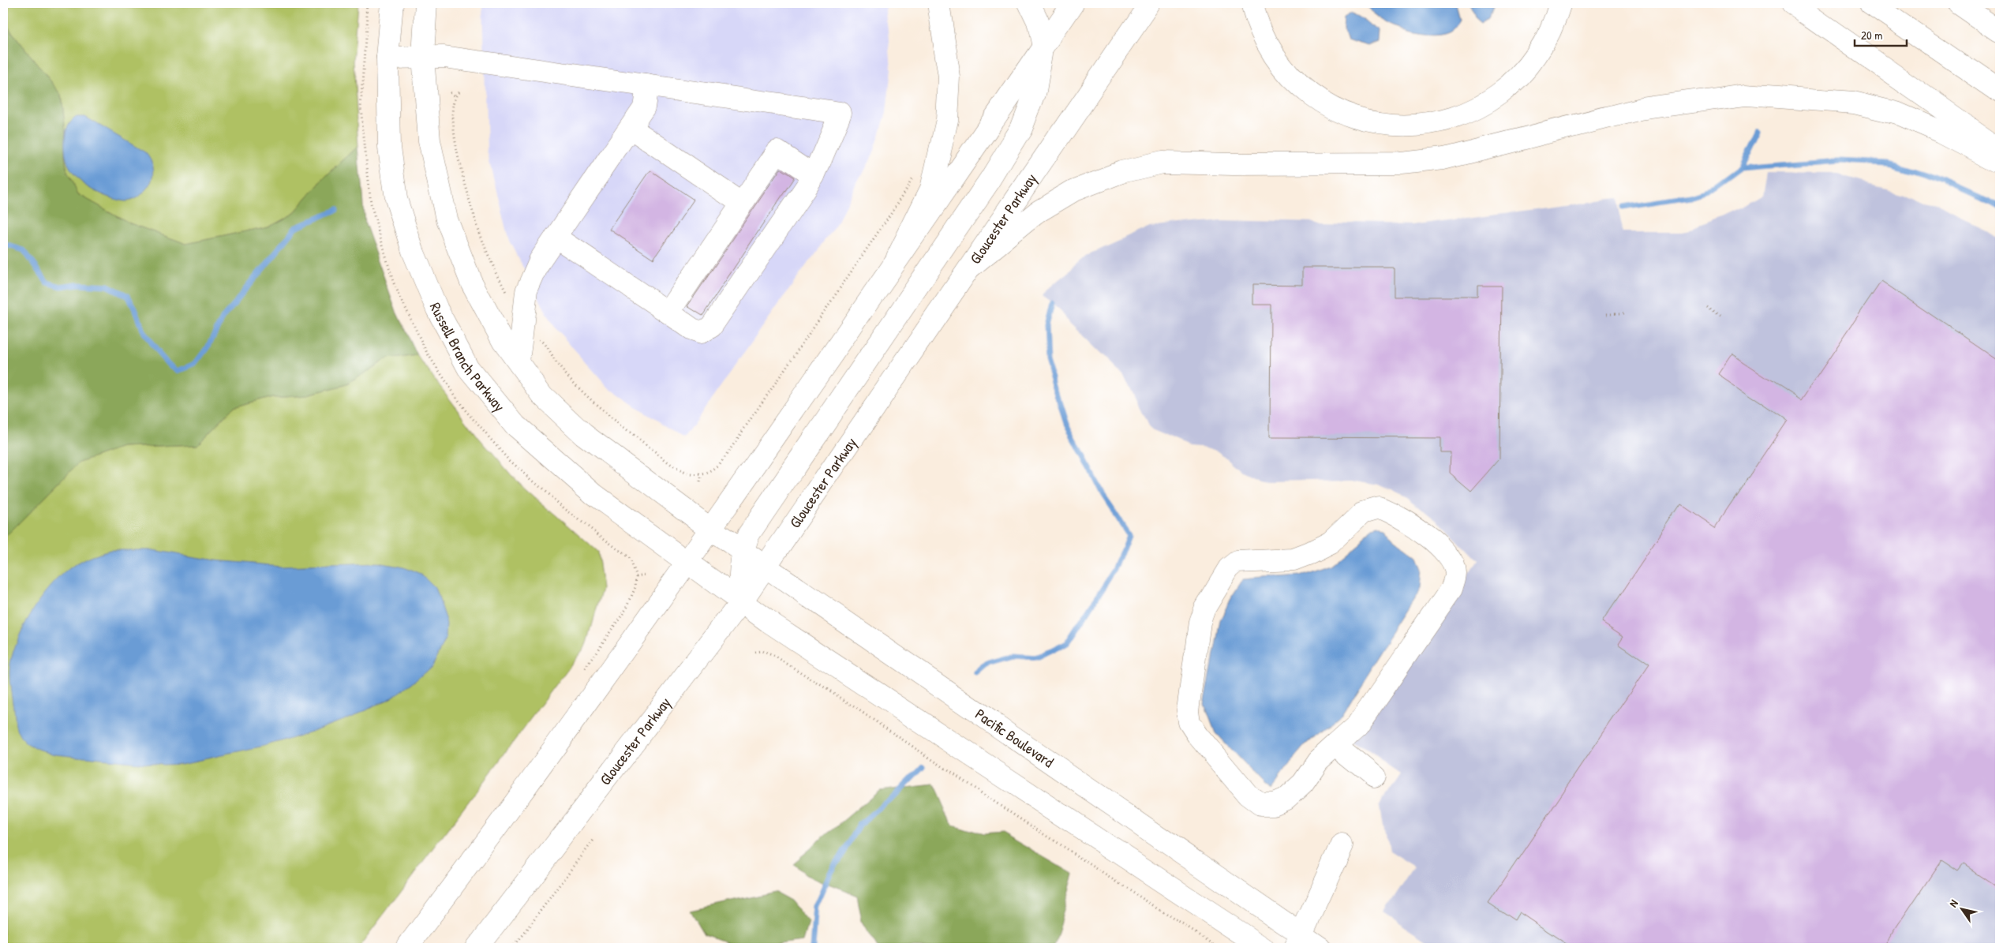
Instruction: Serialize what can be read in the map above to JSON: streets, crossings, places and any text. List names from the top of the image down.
{
  "streets": {
    "main road": ["Gloucester Parkway", "Russell Branch Parkway", "Pacific Boulevard"]
  },
  "crossings": [
    ["Gloucester Parkway", "Russell Branch Parkway"],
    ["Gloucester Parkway", "Pacific Boulevard"]
  ],
  "scale_bar": "20 m",
  "north": "top left"
}
